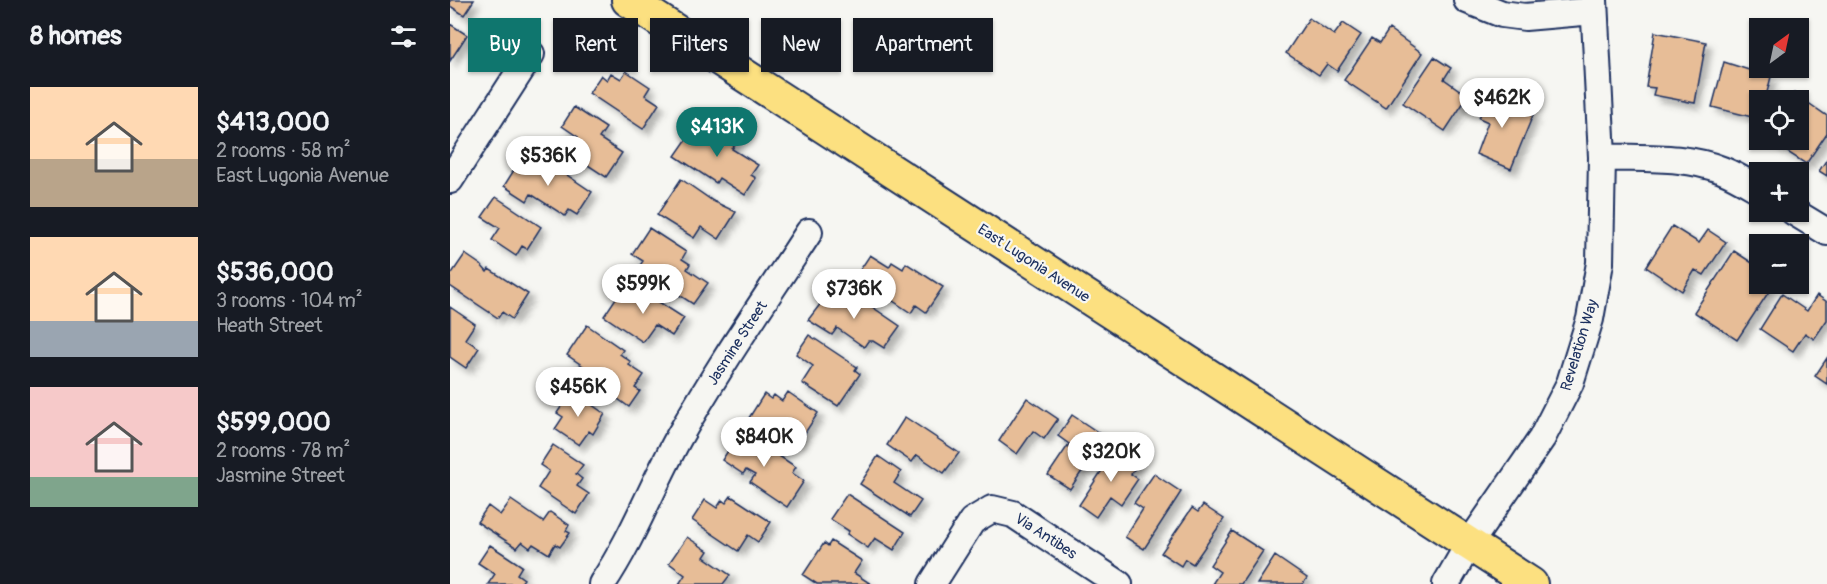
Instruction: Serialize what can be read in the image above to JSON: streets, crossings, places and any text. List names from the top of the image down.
{
  "streets": {
    "main road": ["East Lugonia Avenue"],
    "street": ["Jasmine Street", "Revelation Way", "Via Antibes"]
  },
  "crossings": [
    ["East Lugonia Avenue", "Revelation Way"]
  ],
  "north": "top right",
  "page": {
    "heading": "8 homes",
    "map_buttons": ["+", "−"],
    "chip": [
      "Buy",
      "Rent",
      "Filters",
      "New",
      "Apartment"
    ],
    "list": [
      {
        "name": "$413,000",
        "note": "2 rooms · 58 m² · East Lugonia Avenue"
      },
      {
        "name": "$536,000",
        "note": "3 rooms · 104 m² · Heath Street"
      },
      {
        "name": "$599,000",
        "note": "2 rooms · 78 m² · Jasmine Street"
      }
    ],
    "price": [
      "$462K",
      "$413K",
      "$536K",
      "$599K",
      "$736K",
      "$456K",
      "$840K",
      "$320K"
    ]
  }
}
